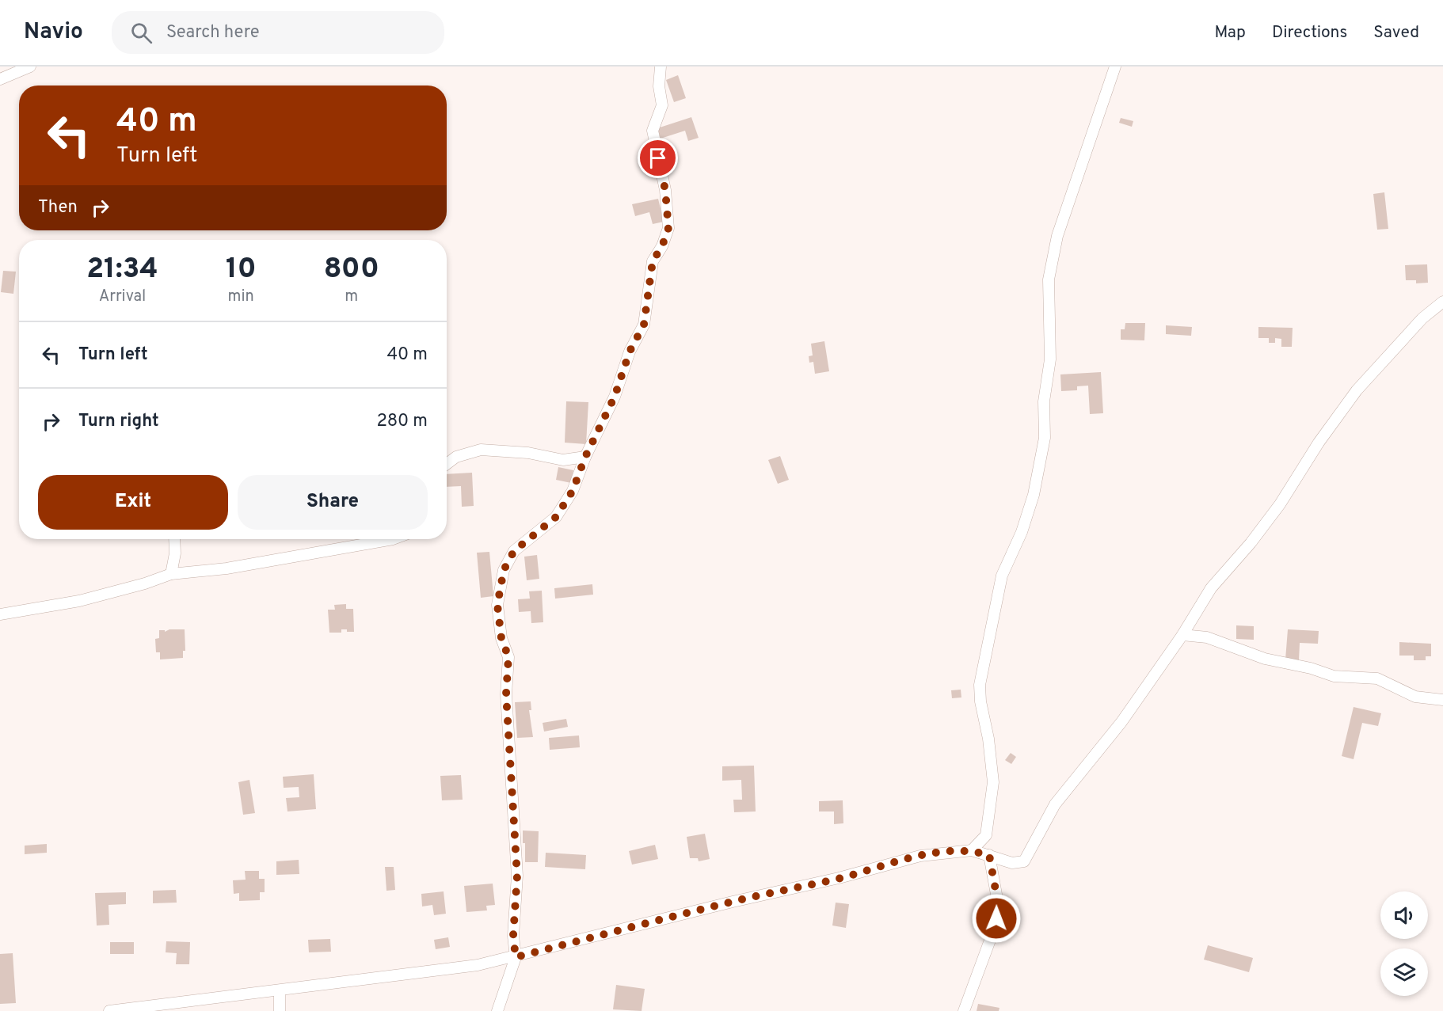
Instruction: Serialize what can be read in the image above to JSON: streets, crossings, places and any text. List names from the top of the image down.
{
  "page": {
    "header": "Navio",
    "search": "Search here",
    "nav": ["Map", "Directions", "Saved"],
    "turn": ["40 m", "Turn left"],
    "then": "Then",
    "eta": [
      "21:34",
      "Arrival",
      "10",
      "min",
      "800",
      "m"
    ],
    "list": [
      {
        "name": "Turn left",
        "value": "40 m"
      },
      {
        "name": "Turn right",
        "value": "280 m"
      }
    ],
    "buttons": ["Exit", "Share"]
  }
}
